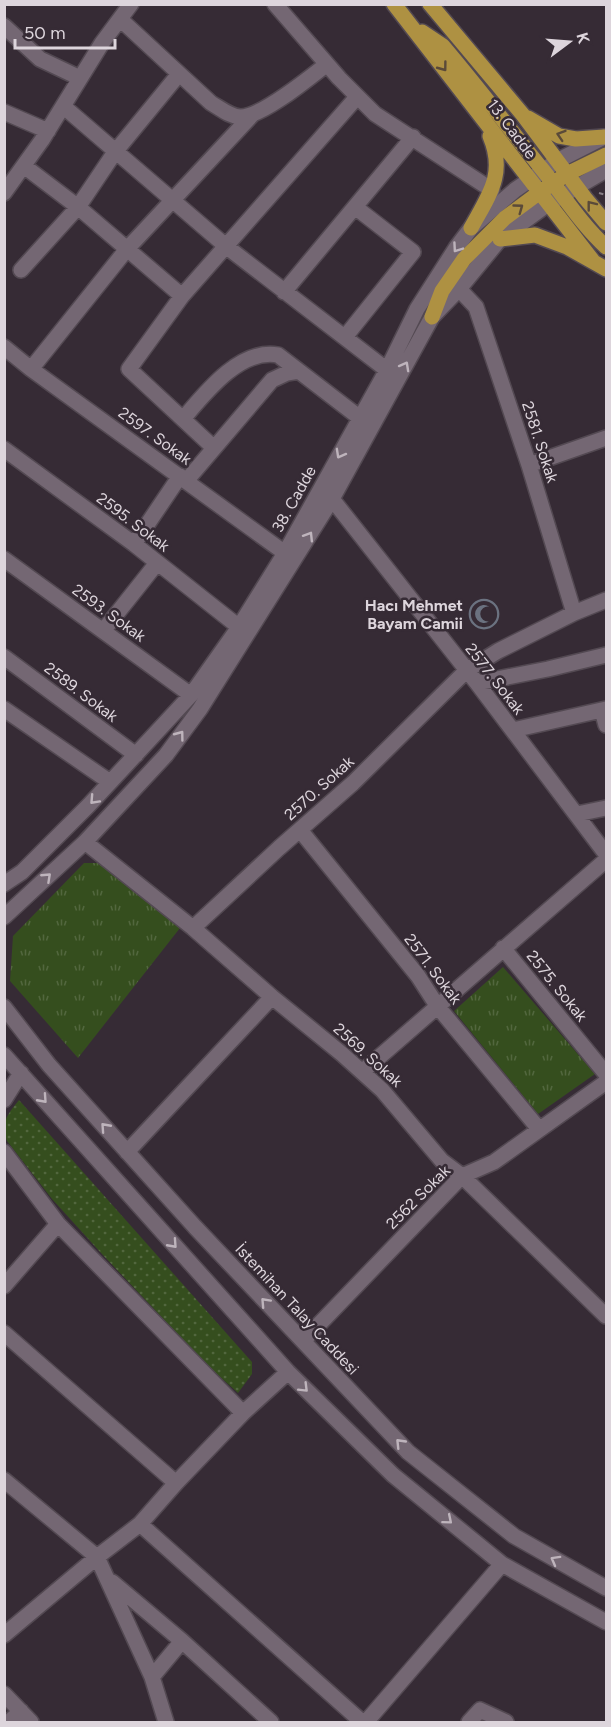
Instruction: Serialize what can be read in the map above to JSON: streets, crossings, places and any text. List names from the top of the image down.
{
  "streets": {
    "main road": ["13. Cadde"],
    "street": [
      "2597. Sokak",
      "2581. Sokak",
      "38. Cadde",
      "2595. Sokak",
      "2593. Sokak",
      "2577. Sokak",
      "2589. Sokak",
      "2570. Sokak",
      "2571. Sokak",
      "2575. Sokak",
      "2569. Sokak",
      "2562 Sokak",
      "İstemihan Talay Caddesi"
    ]
  },
  "crossings": [
    ["13. Cadde", "38. Cadde"],
    ["2597. Sokak", "38. Cadde"],
    ["2581. Sokak", "38. Cadde"],
    ["2581. Sokak", "2570. Sokak"],
    ["38. Cadde", "2595. Sokak"],
    ["38. Cadde", "2593. Sokak"],
    ["38. Cadde", "2577. Sokak"],
    ["38. Cadde", "2589. Sokak"],
    ["38. Cadde", "2569. Sokak"],
    ["2577. Sokak", "2570. Sokak"],
    ["2570. Sokak", "2571. Sokak"],
    ["2570. Sokak", "2569. Sokak"],
    ["2571. Sokak", "2562 Sokak"],
    ["2569. Sokak", "2562 Sokak"],
    ["2562 Sokak", "İstemihan Talay Caddesi"]
  ],
  "places": {
    "mosque": ["Hacı Mehmet Bayam Camii"]
  },
  "scale_bar": "50 m",
  "north": "right"
}
